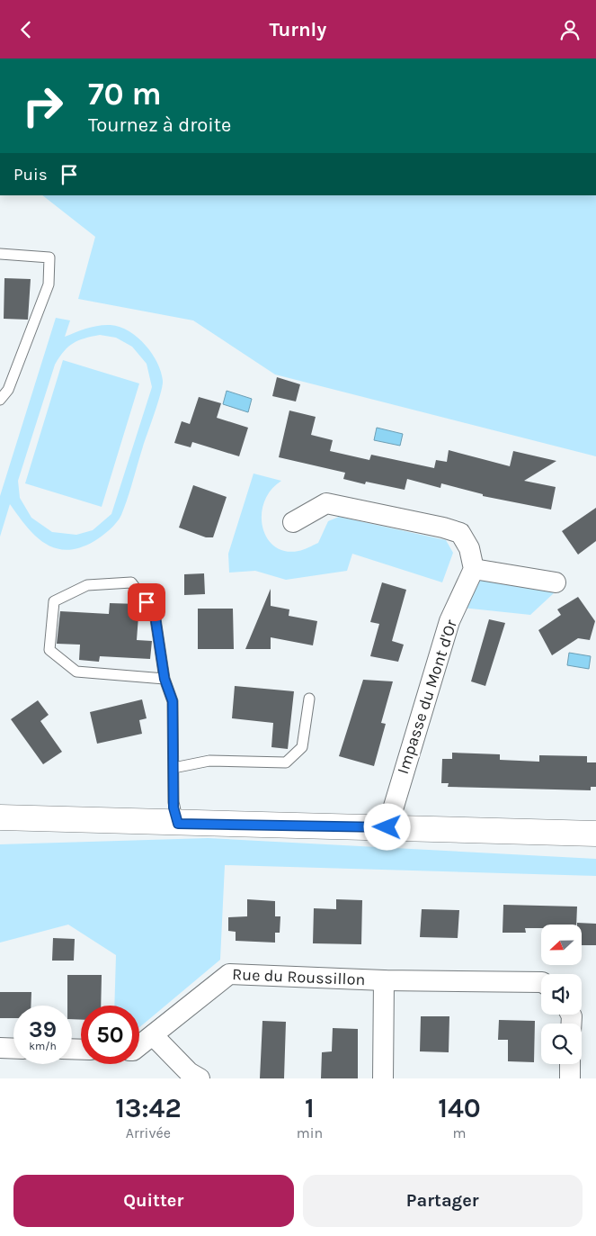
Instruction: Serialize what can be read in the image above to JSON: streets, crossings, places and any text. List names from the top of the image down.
{
  "streets": {
    "street": ["Impasse du Mont d'Or", "Rue du Roussillon"]
  },
  "north": "left",
  "page": {
    "header": "Turnly",
    "turn": ["70 m", "Tournez à droite"],
    "then": "Puis",
    "speed": "39 km/h",
    "limit": "50",
    "eta": [
      "13:42",
      "Arrivée",
      "1",
      "min",
      "140",
      "m"
    ],
    "buttons": ["Quitter", "Partager"]
  }
}
